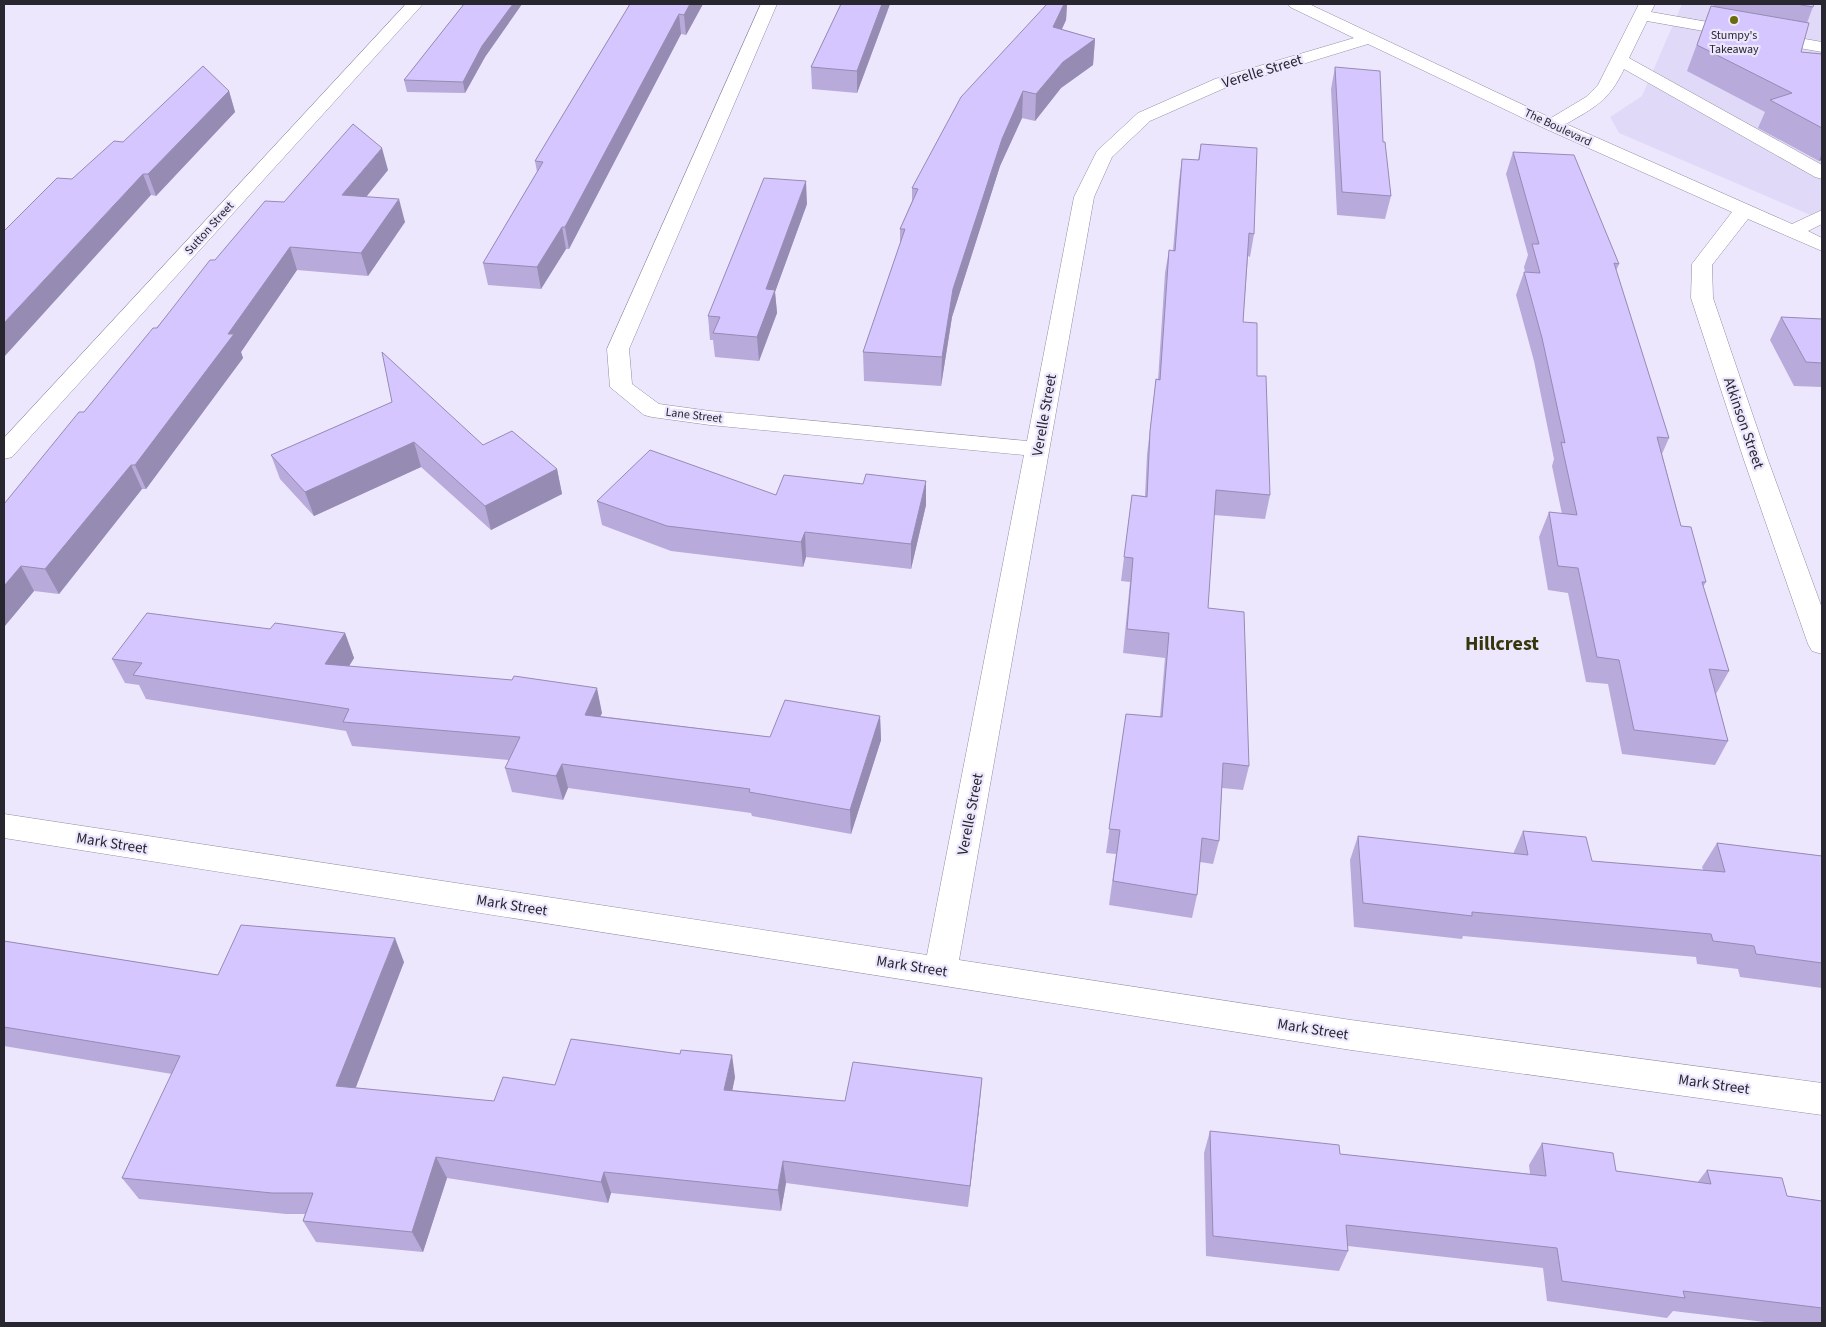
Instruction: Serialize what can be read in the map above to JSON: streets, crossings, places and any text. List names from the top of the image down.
{
  "streets": {
    "street": [
      "Verelle Street",
      "The Boulevard",
      "Sutton Street",
      "Lane Street",
      "Atkinson Street",
      "Mark Street"
    ]
  },
  "crossings": [
    ["Verelle Street", "The Boulevard"],
    ["Verelle Street", "Lane Street"],
    ["Verelle Street", "Mark Street"],
    ["The Boulevard", "Atkinson Street"]
  ],
  "districts": ["Hillcrest"],
  "places": ["Stumpy's Takeaway"]
}
